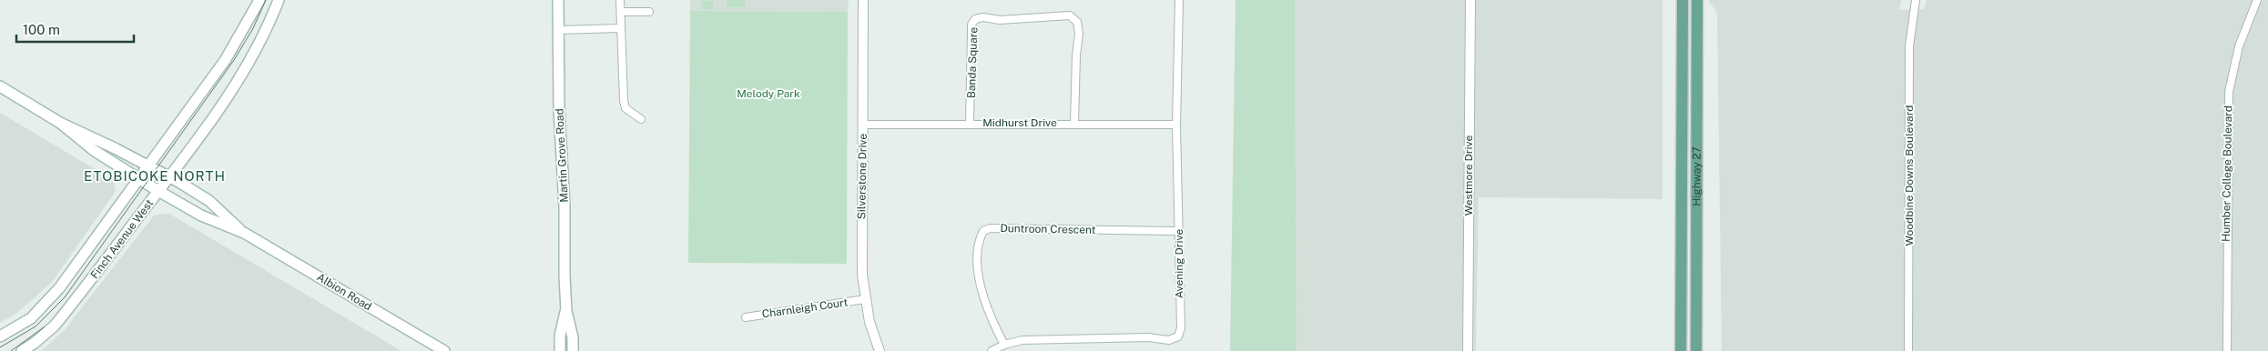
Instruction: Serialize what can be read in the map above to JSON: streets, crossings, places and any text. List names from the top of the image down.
{
  "streets": {
    "main road": [
      "Martin Grove Road",
      "Highway 27",
      "Finch Avenue West",
      "Albion Road"
    ],
    "street": [
      "Banda Square",
      "Midhurst Drive",
      "Humber College Boulevard",
      "Westmore Drive",
      "Woodbine Downs Boulevard",
      "Silverstone Drive",
      "Duntroon Crescent",
      "Avening Drive",
      "Charnleigh Court"
    ]
  },
  "crossings": [
    ["Banda Square", "Midhurst Drive"],
    ["Midhurst Drive", "Silverstone Drive"],
    ["Midhurst Drive", "Avening Drive"],
    ["Silverstone Drive", "Charnleigh Court"],
    ["Duntroon Crescent", "Avening Drive"],
    ["Finch Avenue West", "Albion Road"]
  ],
  "districts": ["ETOBICOKE NORTH"],
  "parks": ["Melody Park"],
  "scale_bar": "100 m"
}
